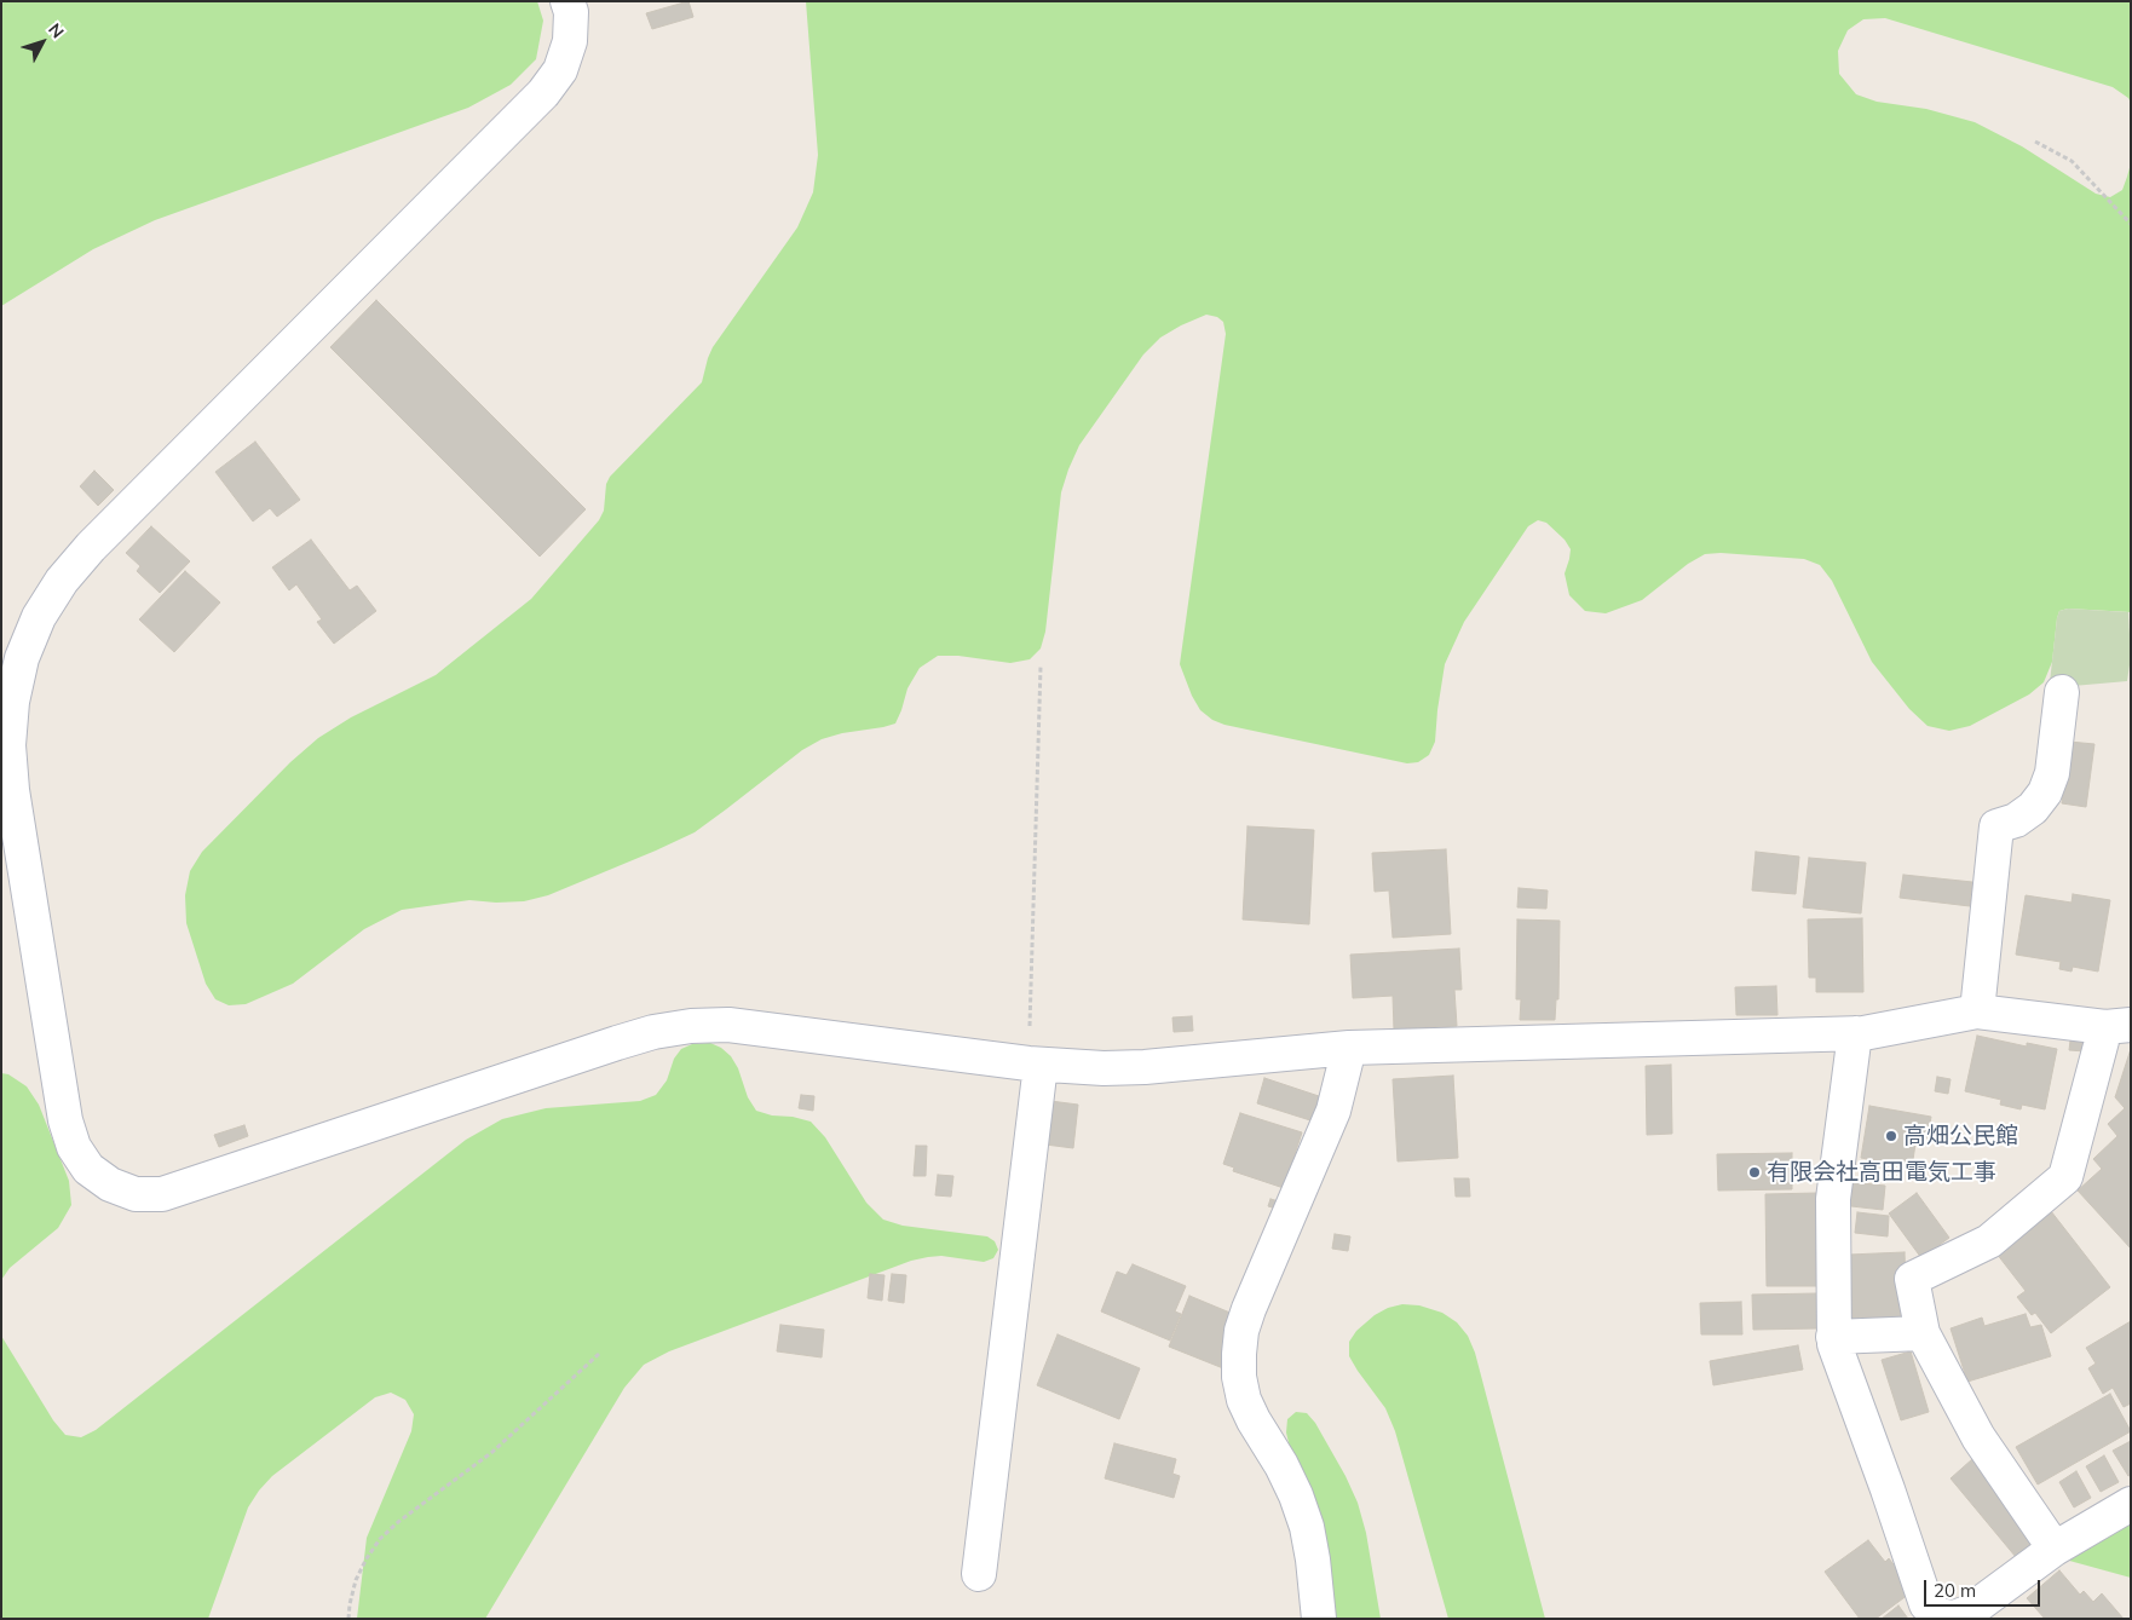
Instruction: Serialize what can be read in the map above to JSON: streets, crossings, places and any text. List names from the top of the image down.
{
  "places": ["高畑公民館", "有限会社高田電気工事"],
  "scale_bar": "20 m",
  "north": "top right"
}
